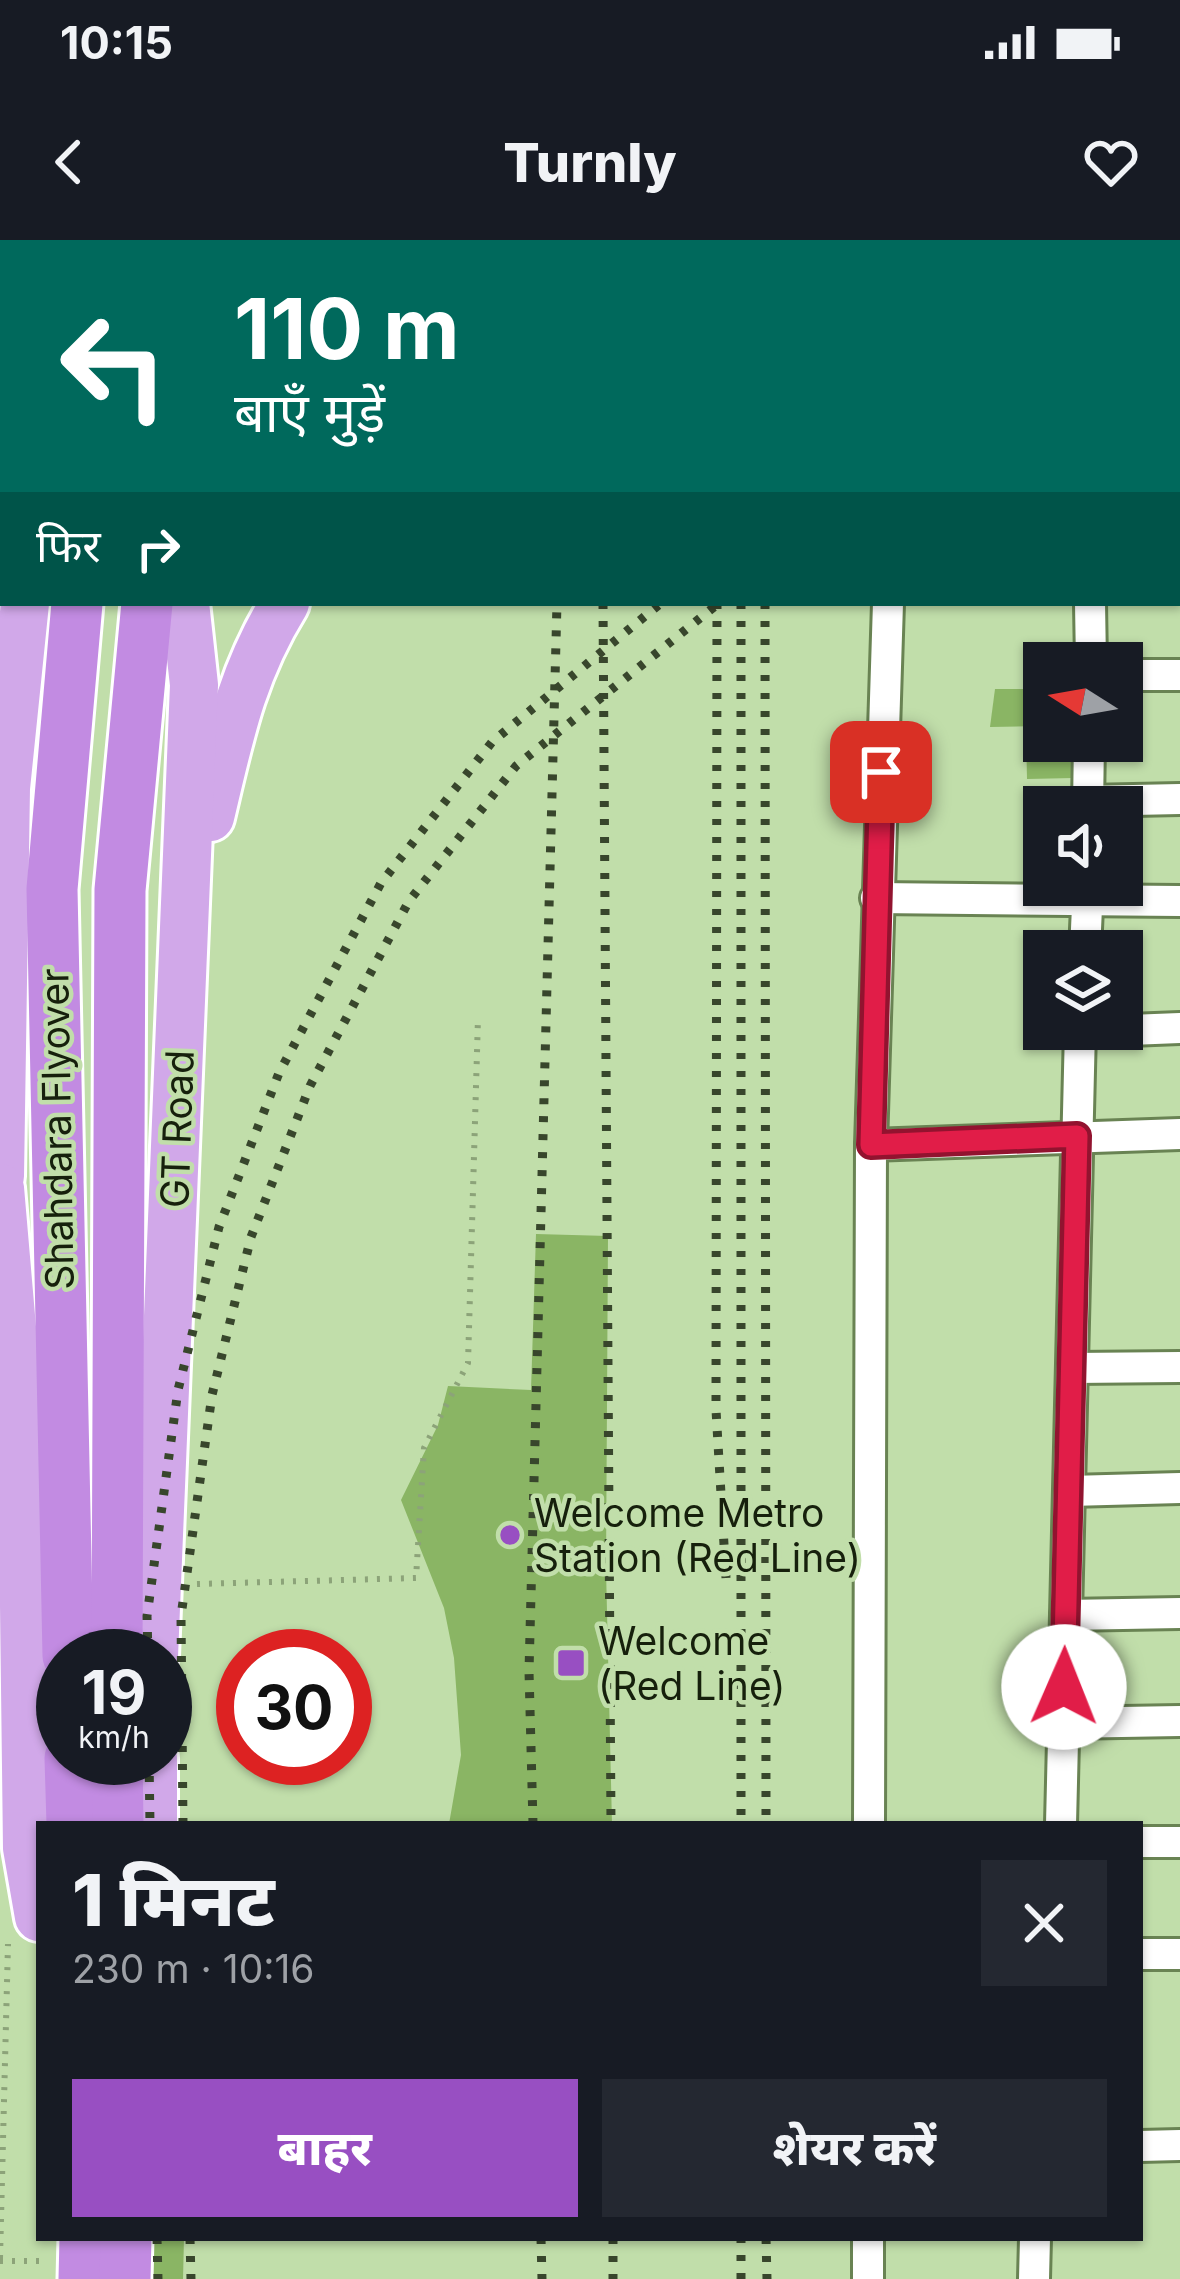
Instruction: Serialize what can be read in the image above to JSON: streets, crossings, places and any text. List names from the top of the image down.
{
  "streets": {
    "highway": ["Shahdara Flyover"],
    "main road": ["GT Road"]
  },
  "places": {
    "other": ["Welcome Metro Station (Red Line)"],
    "transit": ["Welcome (Red Line)"]
  },
  "north": "left",
  "page": {
    "status": "10:15",
    "header": "Turnly",
    "turn": ["110 m", "बाएँ मुड़ें"],
    "then": "फिर",
    "speed": "19 km/h",
    "limit": "30",
    "heading": ["1 मिनट", "230 m · 10:16"],
    "buttons": ["बाहर", "शेयर करें"]
  }
}
